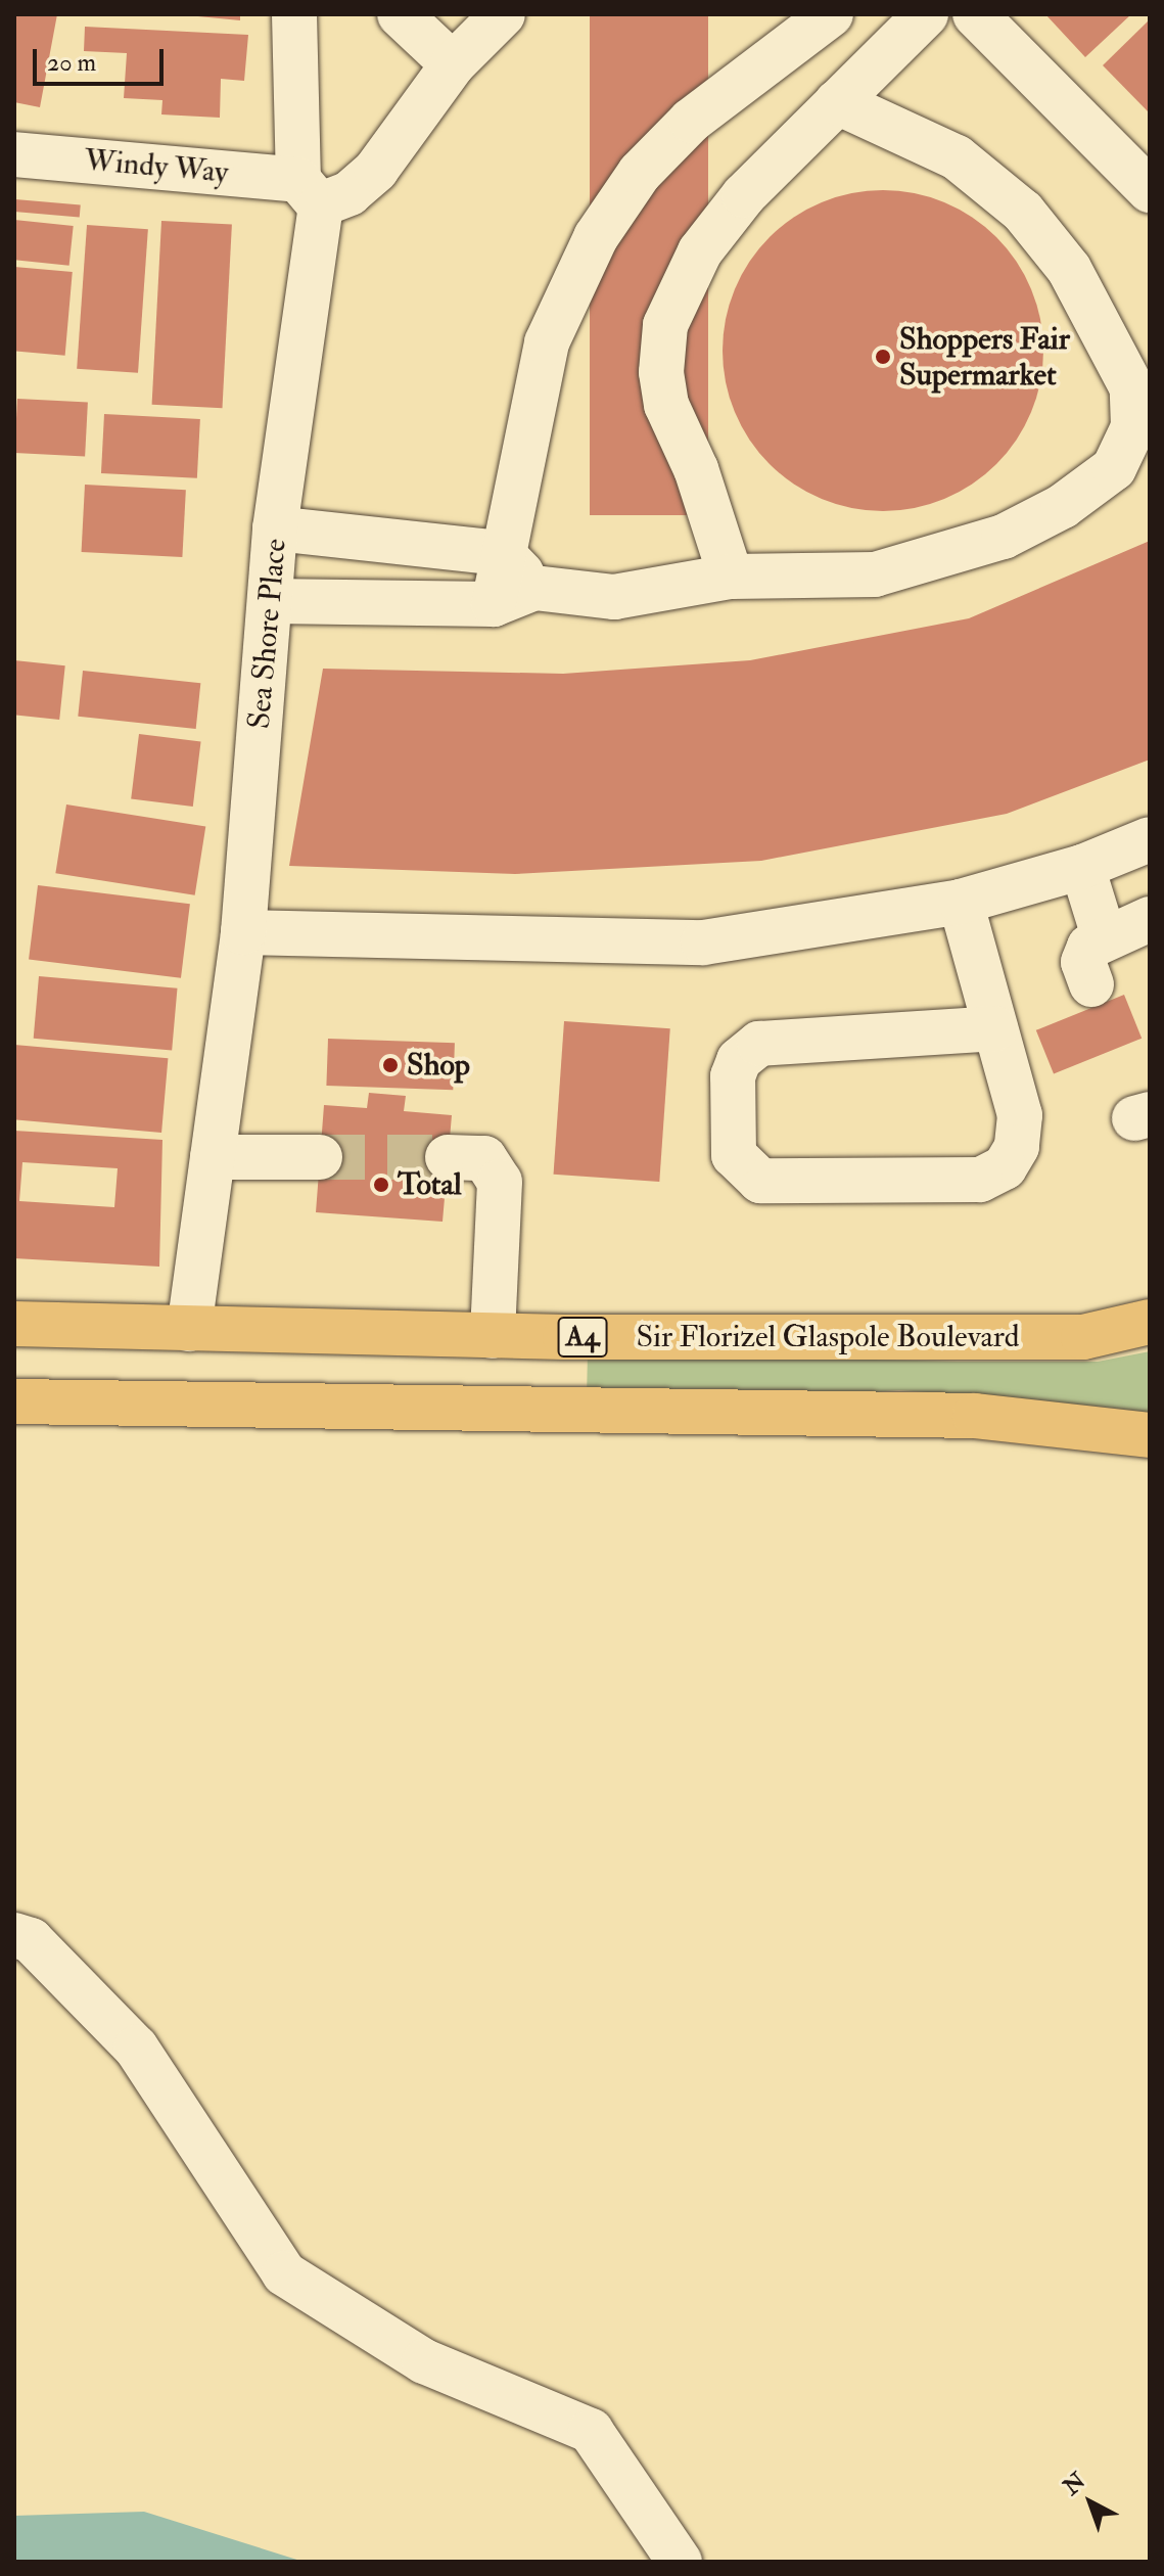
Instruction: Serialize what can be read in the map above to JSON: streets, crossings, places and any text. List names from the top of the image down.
{
  "streets": {
    "highway": ["A4", "Sir Florizel Glaspole Boulevard"],
    "street": ["Windy Way", "Sea Shore Place"]
  },
  "crossings": [
    ["Windy Way", "Sea Shore Place"],
    ["Sea Shore Place", "Sir Florizel Glaspole Boulevard"]
  ],
  "places": ["Shoppers Fair Supermarket", "Shop", "Total"],
  "scale_bar": "20 m",
  "north": "top left"
}
